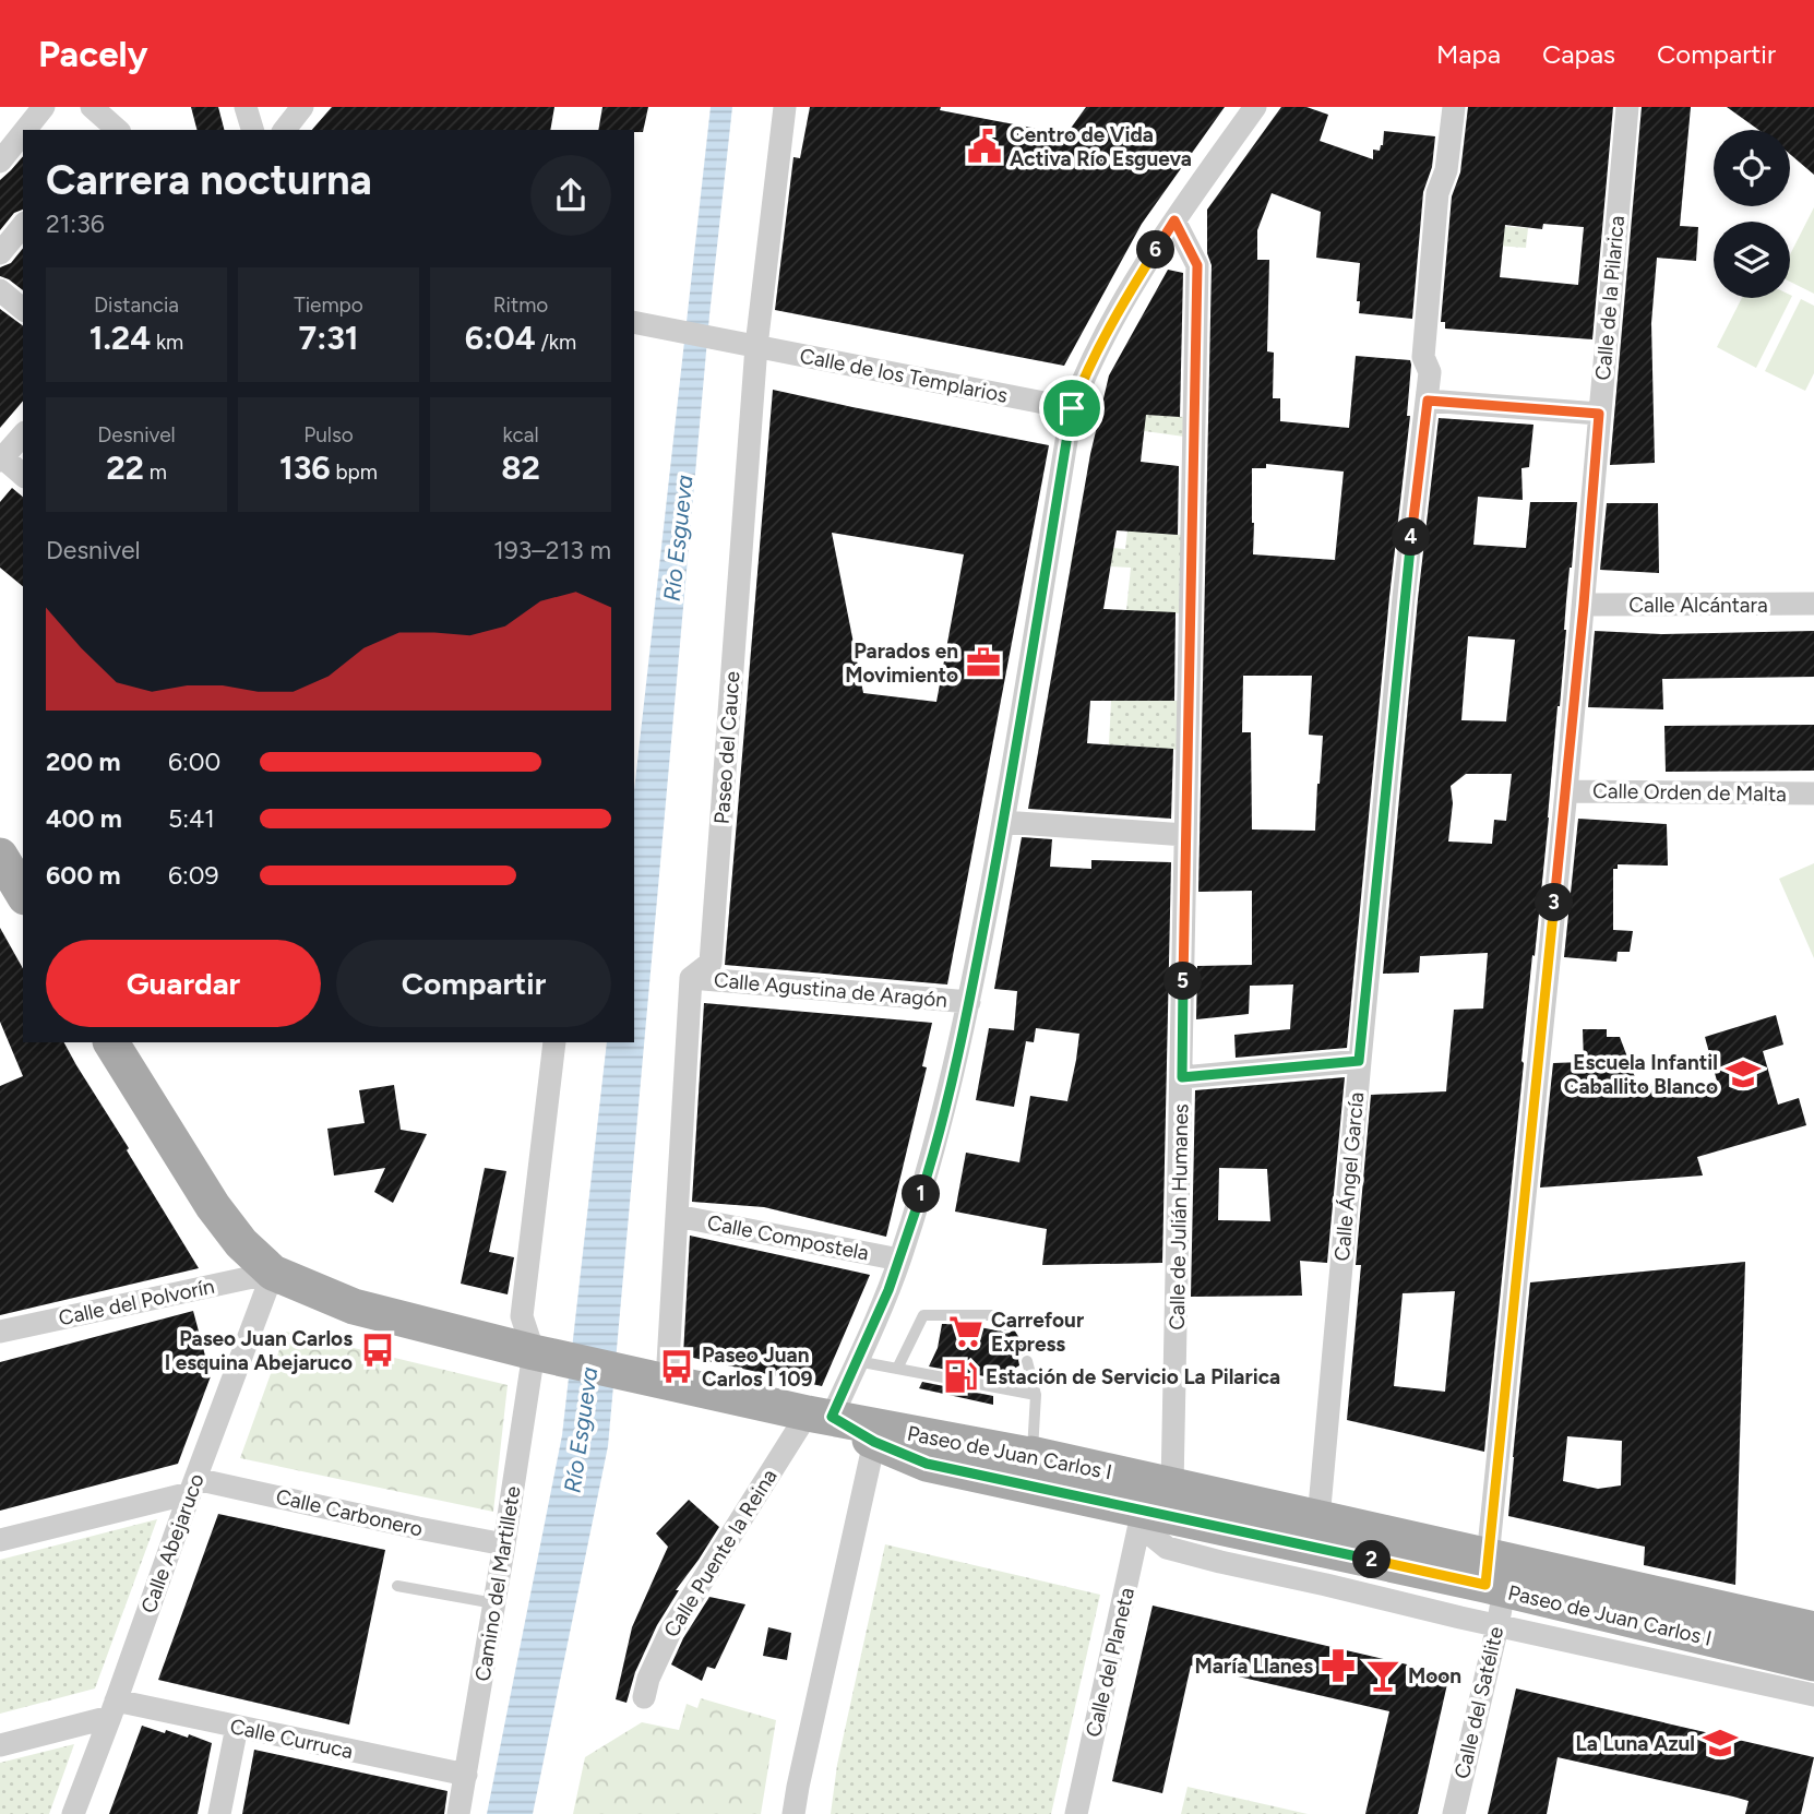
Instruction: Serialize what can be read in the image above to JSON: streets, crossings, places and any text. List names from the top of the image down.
{
  "streets": {
    "main road": ["Paseo de Juan Carlos I"],
    "street": [
      "Calle de la Pilarica",
      "Calle de los Templarios",
      "Calle Alcántara",
      "Paseo del Cauce",
      "Calle Orden de Malta",
      "Calle Agustina de Aragón",
      "Calle Ángel García",
      "Calle de Julián Humanes",
      "Calle Compostela",
      "Calle del Polvorín",
      "Calle Carbonero",
      "Calle Abejaruco",
      "Calle Puente la Reina",
      "Camino del Martillete",
      "Calle del Planeta",
      "Calle del Satélite",
      "Calle Curruca"
    ]
  },
  "crossings": [
    ["Calle de la Pilarica", "Calle Alcántara"],
    ["Calle de la Pilarica", "Calle Orden de Malta"],
    ["Calle de la Pilarica", "Paseo de Juan Carlos I"],
    ["Calle de la Pilarica", "Calle del Satélite"],
    ["Calle de los Templarios", "Paseo del Cauce"],
    ["Calle de los Templarios", "Calle Puente la Reina"],
    ["Paseo del Cauce", "Calle Agustina de Aragón"],
    ["Calle Agustina de Aragón", "Calle Puente la Reina"],
    ["Calle Ángel García", "Paseo de Juan Carlos I"],
    ["Calle de Julián Humanes", "Paseo de Juan Carlos I"],
    ["Calle de Julián Humanes", "Calle Puente la Reina"],
    ["Calle Compostela", "Calle Puente la Reina"],
    ["Calle del Polvorín", "Paseo de Juan Carlos I"],
    ["Calle del Polvorín", "Calle Abejaruco"],
    ["Paseo de Juan Carlos I", "Calle Abejaruco"],
    ["Paseo de Juan Carlos I", "Calle Puente la Reina"],
    ["Paseo de Juan Carlos I", "Camino del Martillete"],
    ["Paseo de Juan Carlos I", "Calle del Planeta"],
    ["Paseo de Juan Carlos I", "Calle del Satélite"],
    ["Calle Carbonero", "Calle Abejaruco"],
    ["Calle Carbonero", "Camino del Martillete"],
    ["Calle Abejaruco", "Calle Curruca"],
    ["Camino del Martillete", "Calle Curruca"]
  ],
  "water": ["Río Esgueva"],
  "places": {
    "public building": ["Centro de Vida Activa Río Esgueva"],
    "office": ["Parados en Movimiento"],
    "school or university": ["Escuela Infantil Caballito Blanco", "La Luna Azul"],
    "supermarket": ["Carrefour Express"],
    "bus stop": ["Paseo Juan Carlos I esquina Abejaruco", "Paseo Juan Carlos I 109"],
    "fuel station": ["Estación de Servicio La Pilarica"],
    "pharmacy": ["María Llanes"],
    "bar": ["Moon"]
  },
  "page": {
    "header": "Pacely",
    "nav": ["Mapa", "Capas", "Compartir"],
    "heading": ["Carrera nocturna", "21:36"],
    "pins": [
      "6",
      "4",
      "3",
      "5",
      "1",
      "2"
    ],
    "stats": [
      ["Distancia", "1.24 km"],
      ["Tiempo", "7:31"],
      ["Ritmo", "6:04 /km"],
      ["Desnivel", "22 m"],
      ["Pulso", "136 bpm"],
      ["kcal", "82"]
    ],
    "chart": ["Desnivel", "193–213 m"],
    "list": [
      {
        "name": "200 m",
        "note": "6:00"
      },
      {
        "name": "400 m",
        "note": "5:41"
      },
      {
        "name": "600 m",
        "note": "6:09"
      }
    ],
    "buttons": ["Guardar", "Compartir"]
  }
}
